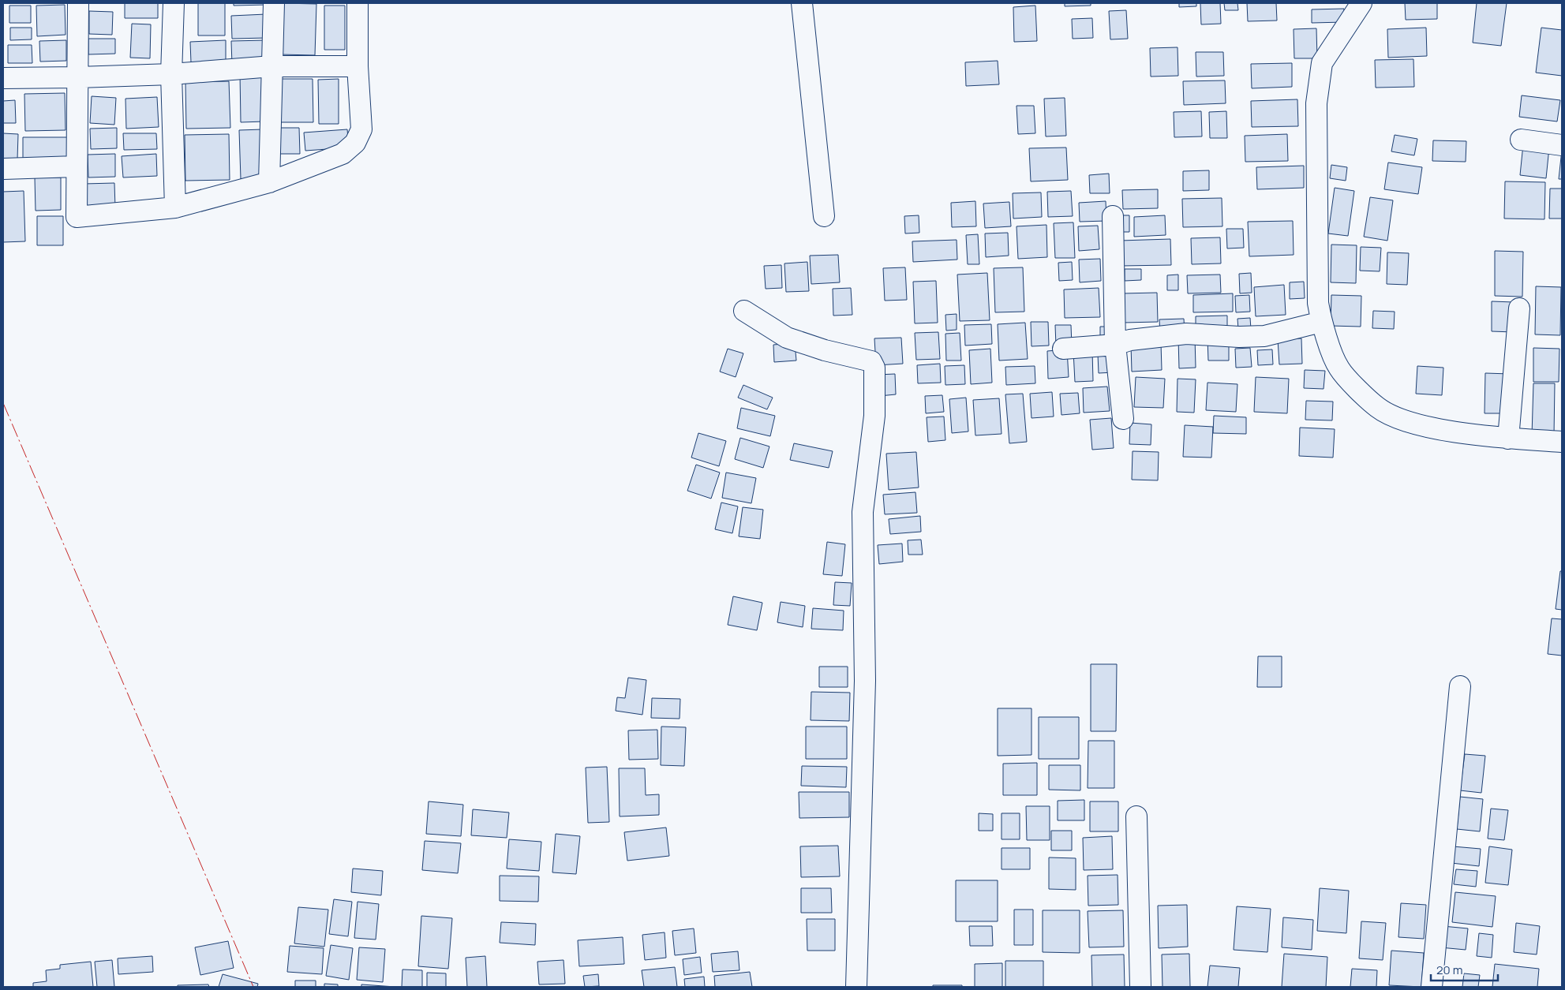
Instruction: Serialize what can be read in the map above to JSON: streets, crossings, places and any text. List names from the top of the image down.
{
  "scale_bar": "20 m"
}
